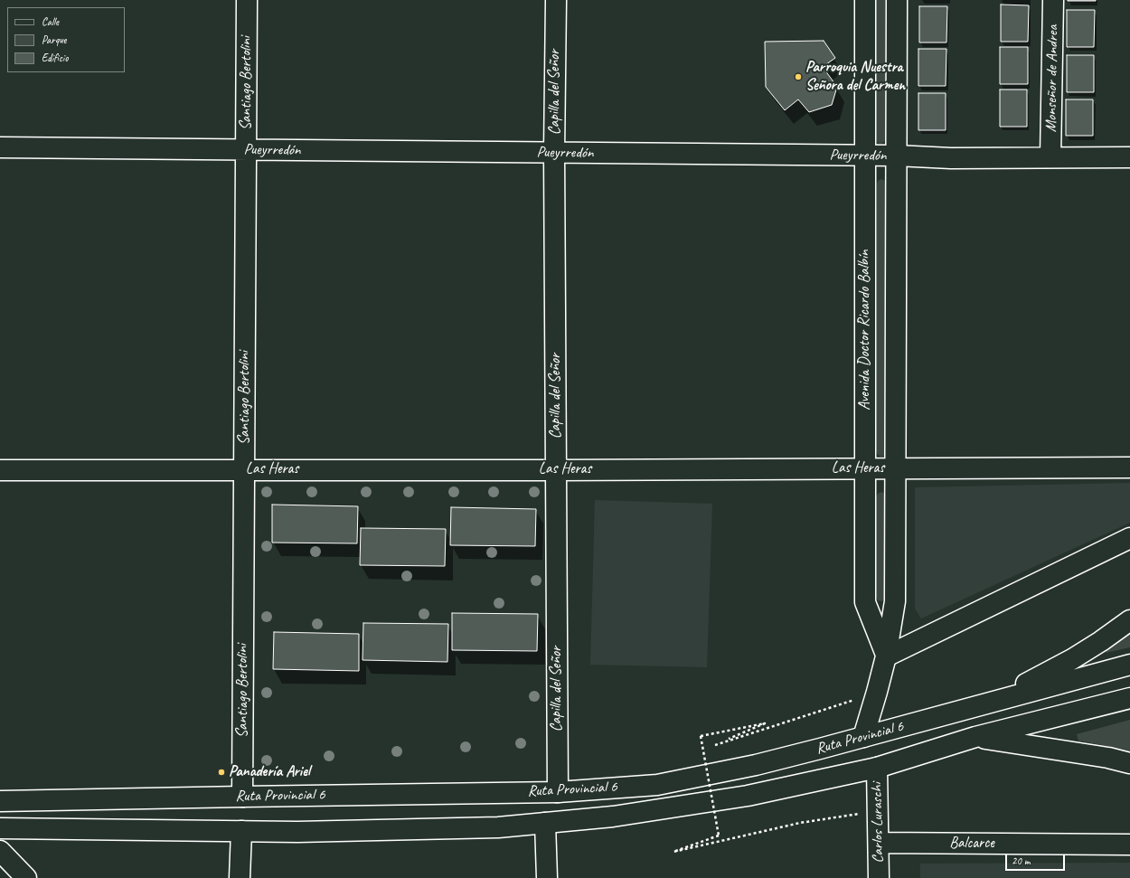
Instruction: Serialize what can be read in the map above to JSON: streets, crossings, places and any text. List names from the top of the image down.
{
  "streets": {
    "main road": [
      "Monseñor de Andrea",
      "Santiago Bertolini",
      "Capilla del Señor",
      "Pueyrredón",
      "Avenida Doctor Ricardo Balbín",
      "Las Heras",
      "Ruta Provincial 6",
      "Carlos Luraschi",
      "Balcarce"
    ]
  },
  "crossings": [
    ["Monseñor de Andrea", "Pueyrredón"],
    ["Santiago Bertolini", "Pueyrredón"],
    ["Santiago Bertolini", "Las Heras"],
    ["Santiago Bertolini", "Ruta Provincial 6"],
    ["Capilla del Señor", "Pueyrredón"],
    ["Capilla del Señor", "Las Heras"],
    ["Capilla del Señor", "Ruta Provincial 6"],
    ["Pueyrredón", "Avenida Doctor Ricardo Balbín"],
    ["Avenida Doctor Ricardo Balbín", "Las Heras"],
    ["Avenida Doctor Ricardo Balbín", "Ruta Provincial 6"],
    ["Ruta Provincial 6", "Carlos Luraschi"],
    ["Carlos Luraschi", "Balcarce"]
  ],
  "places": ["Parroquia Nuestra Señora del Carmen", "Panadería Ariel"],
  "legend": ["Calle", "Parque", "Edificio"],
  "scale_bar": "20 m"
}
